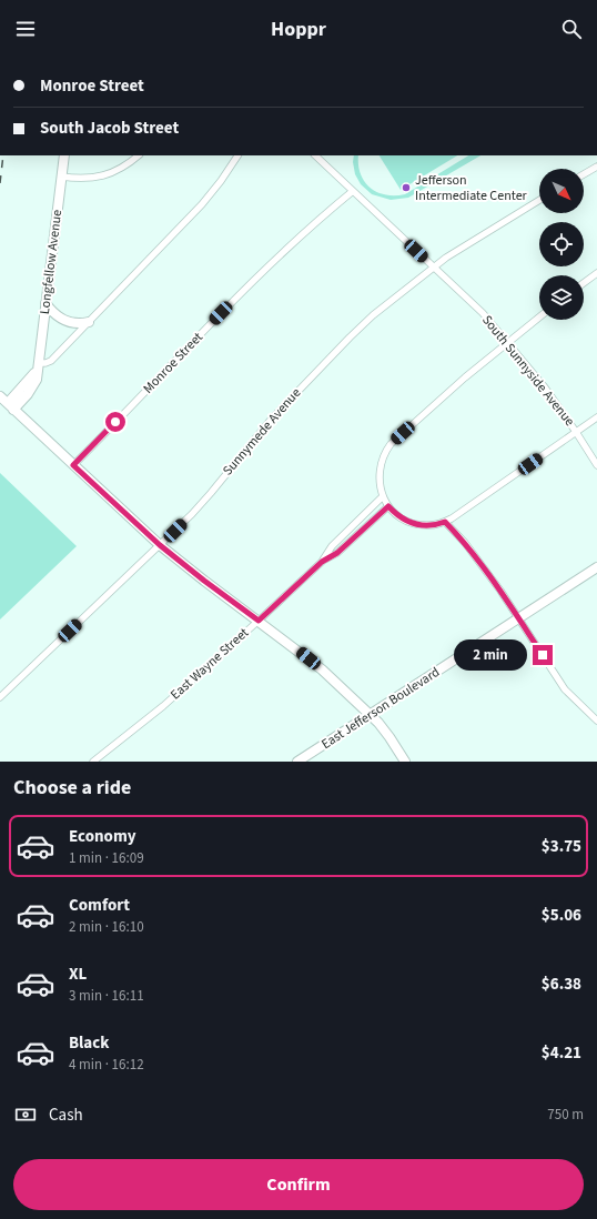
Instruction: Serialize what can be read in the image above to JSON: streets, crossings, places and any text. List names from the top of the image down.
{
  "streets": {
    "street": [
      "Longfellow Avenue",
      "Monroe Street",
      "South Sunnyside Avenue",
      "Sunnymede Avenue",
      "East Wayne Street",
      "East Jefferson Boulevard"
    ]
  },
  "crossings": [
    ["Monroe Street", "South Sunnyside Avenue"],
    ["South Sunnyside Avenue", "Sunnymede Avenue"]
  ],
  "places": ["Jefferson Intermediate Center"],
  "north": "bottom right",
  "page": {
    "header": "Hoppr",
    "banner": ["Monroe Street", "South Jacob Street"],
    "bubble": "2 min",
    "heading": "Choose a ride",
    "list": [
      {
        "name": "Economy",
        "note": "1 min · 16:09",
        "value": "$3.75"
      },
      {
        "name": "Comfort",
        "note": "2 min · 16:10",
        "value": "$5.06"
      },
      {
        "name": "XL",
        "note": "3 min · 16:11",
        "value": "$6.38"
      },
      {
        "name": "Black",
        "note": "4 min · 16:12",
        "value": "$4.21"
      }
    ],
    "pay": ["Cash", "750 m"],
    "buttons": "Confirm"
  }
}
